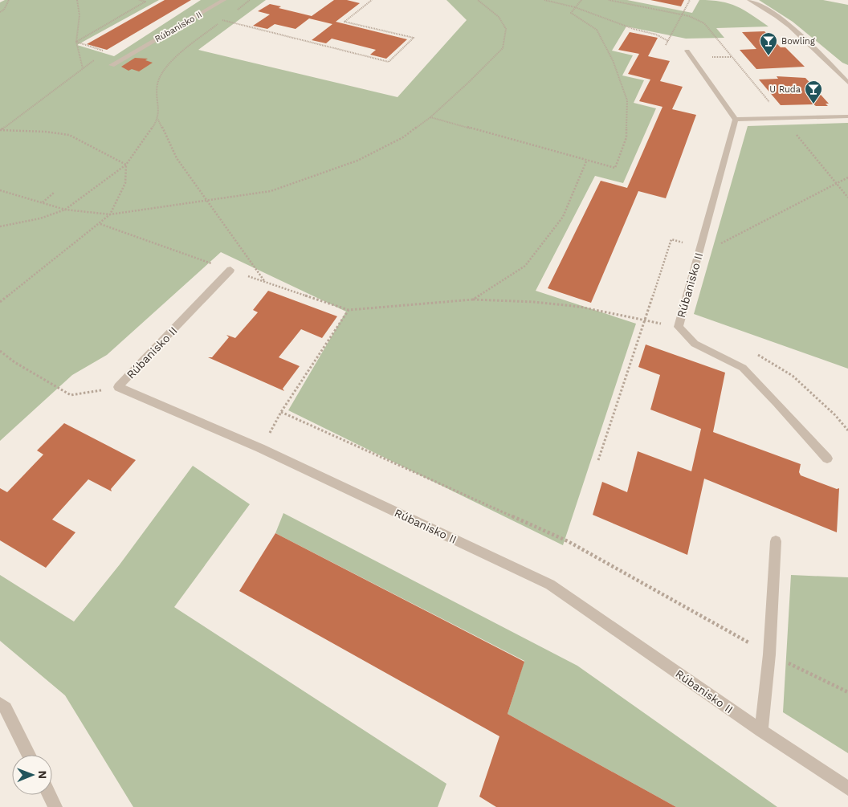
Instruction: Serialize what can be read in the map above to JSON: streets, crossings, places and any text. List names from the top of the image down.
{
  "streets": {
    "street": ["Rúbanisko II"]
  },
  "places": {
    "bar": ["Bowling", "U Ruda"]
  },
  "north": "right"
}
